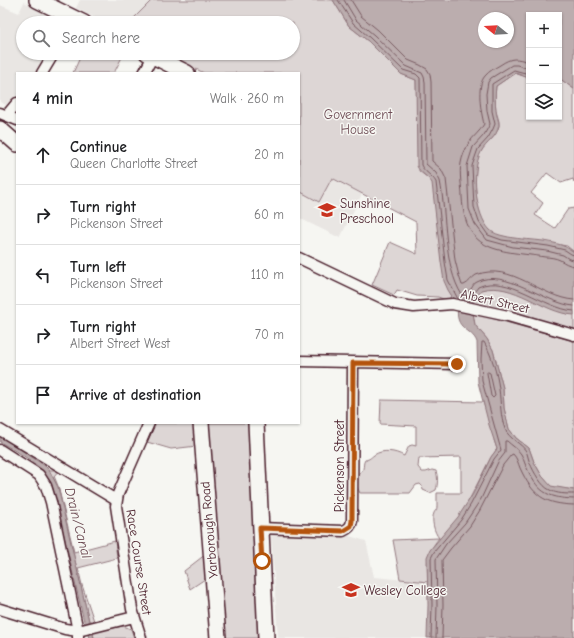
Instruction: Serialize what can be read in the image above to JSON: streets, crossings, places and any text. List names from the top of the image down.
{
  "streets": {
    "main road": ["Yarborough Road"],
    "street": ["Albert Street", "Pickenson Street", "Race Course Street"]
  },
  "water": ["Drain/Canal"],
  "parks": ["Government House"],
  "places": {
    "school or university": ["Sunshine Preschool", "Wesley College"]
  },
  "north": "left",
  "page": {
    "map_buttons": ["+", "−"],
    "search": "Search here",
    "heading": ["4 min", "Walk · 260 m"],
    "list": [
      ["Continue", "Queen Charlotte Street", "20 m"],
      ["Turn right", "Pickenson Street", "60 m"],
      ["Turn left", "Pickenson Street", "110 m"],
      ["Turn right", "Albert Street West", "70 m"],
      "Arrive at destination"
    ]
  }
}
